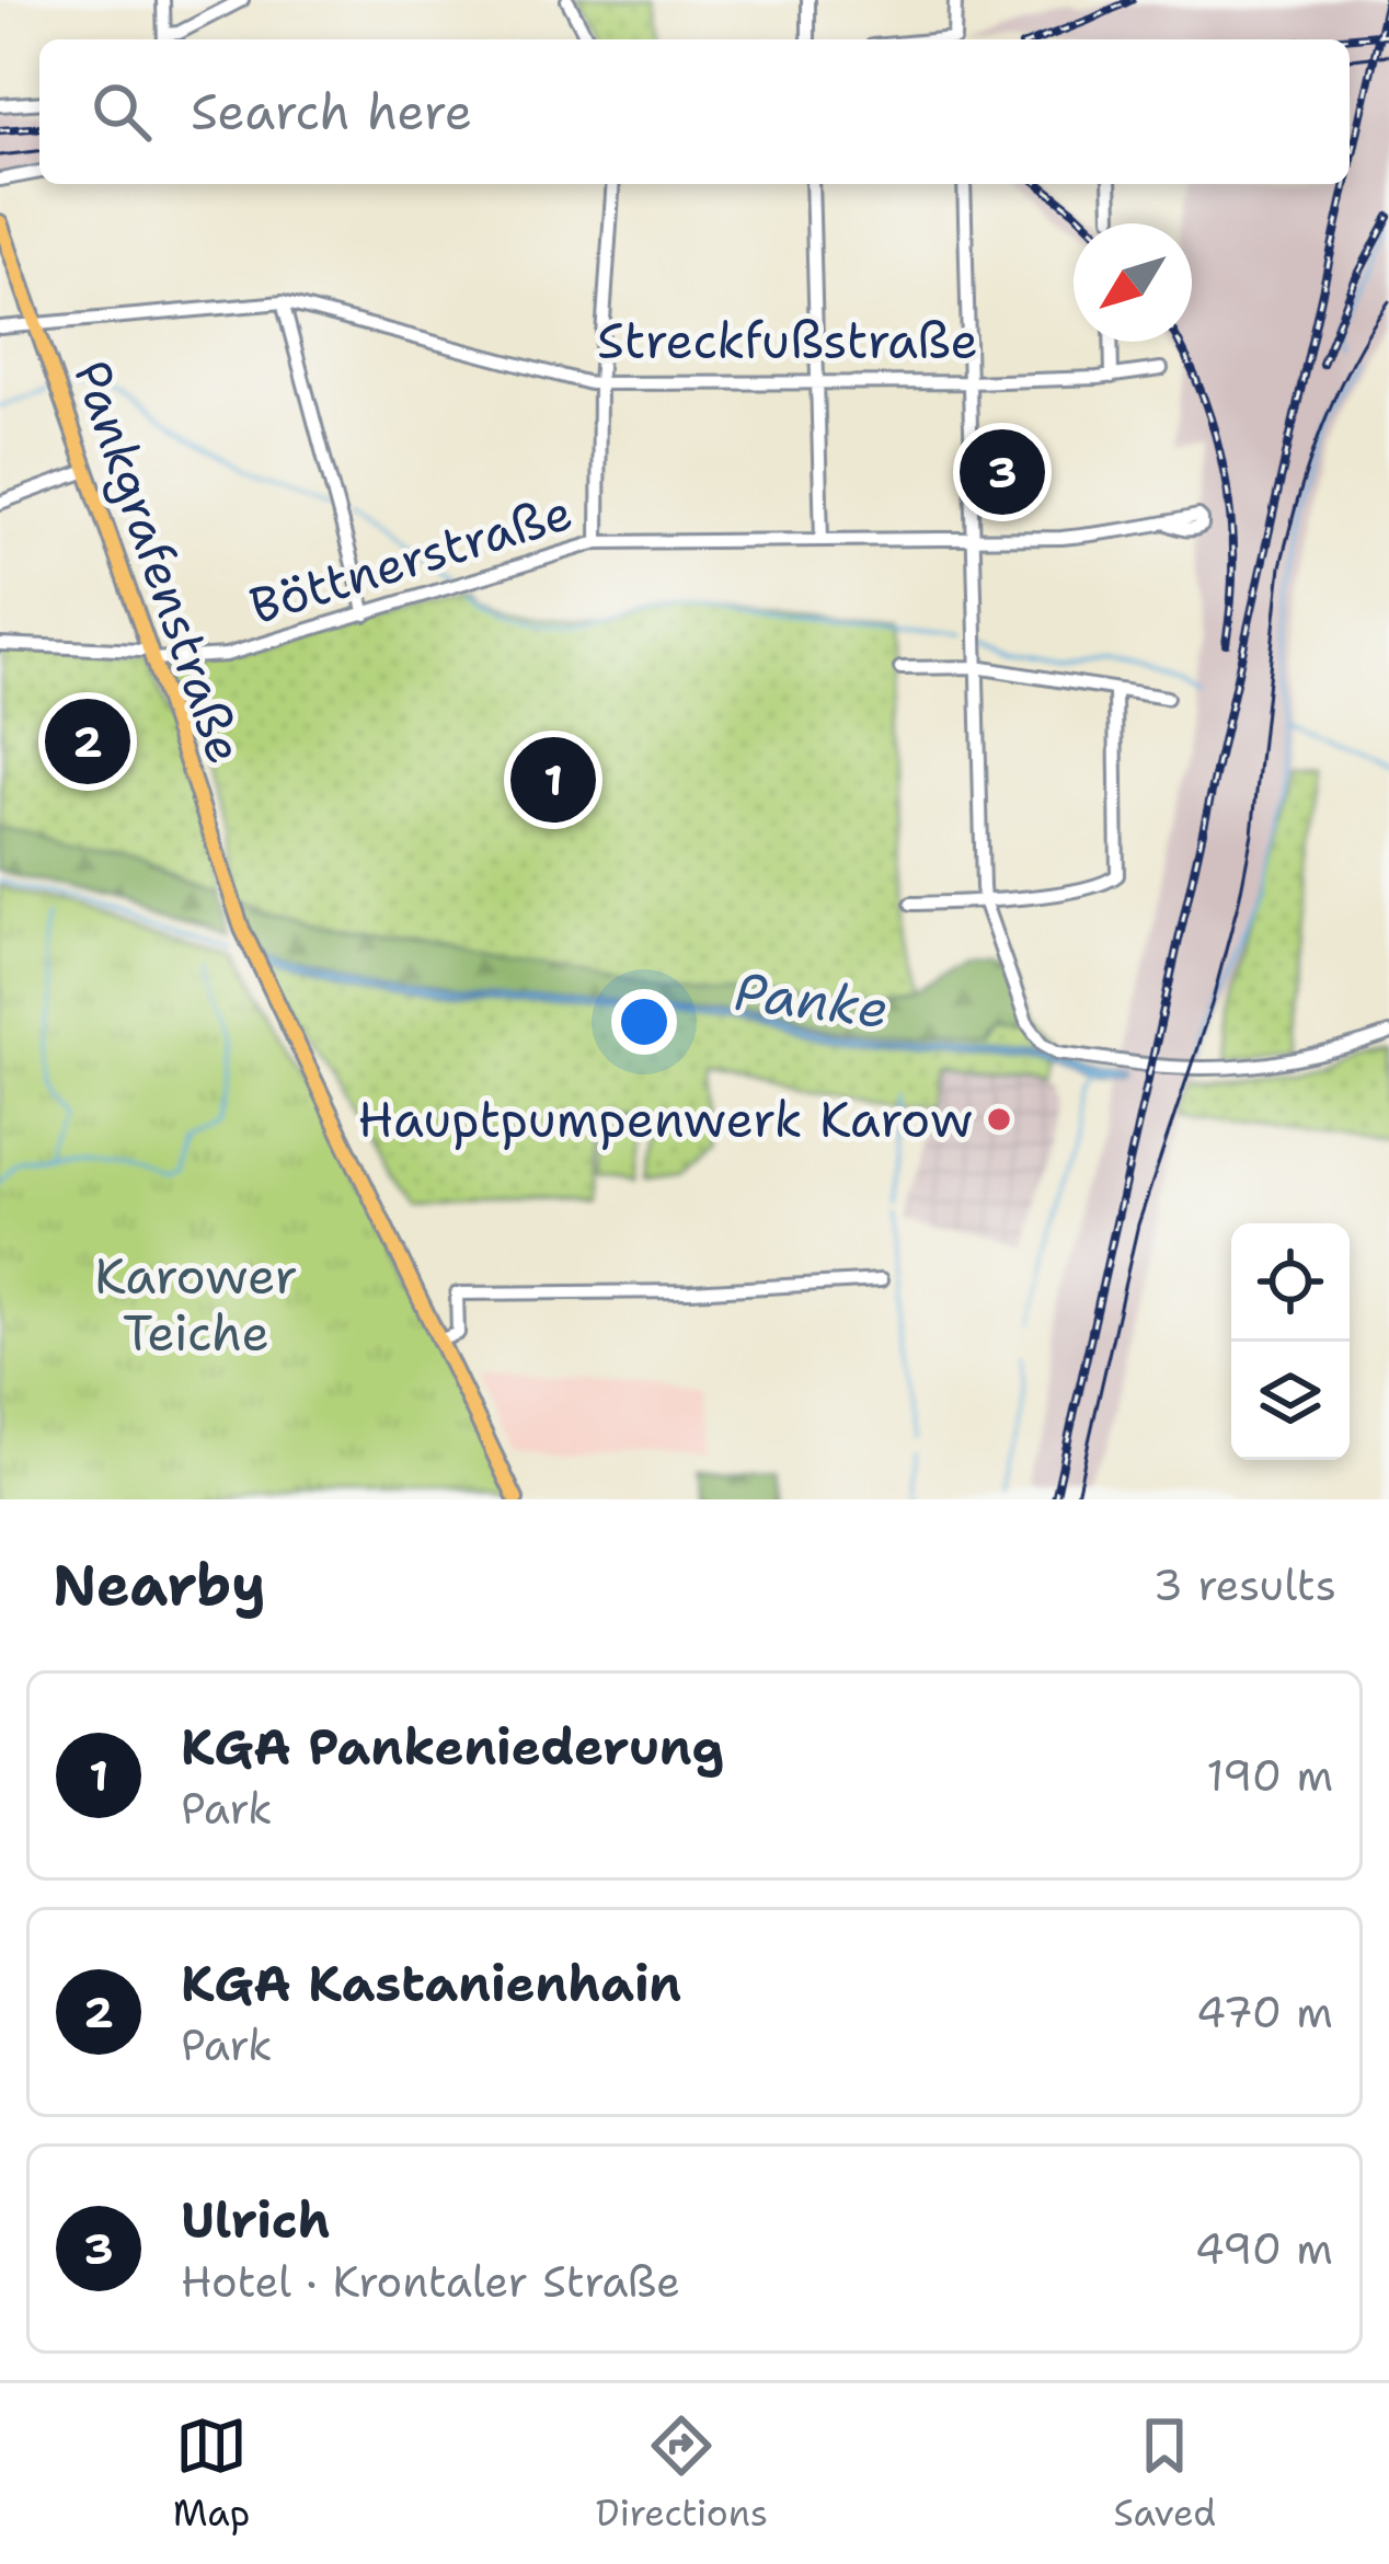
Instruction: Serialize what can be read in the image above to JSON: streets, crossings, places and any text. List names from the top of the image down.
{
  "streets": {
    "main road": ["Pankgrafenstraße"],
    "street": ["Streckfußstraße", "Böttnerstraße"]
  },
  "crossings": [
    ["Streckfußstraße", "Pankgrafenstraße"],
    ["Böttnerstraße", "Pankgrafenstraße"]
  ],
  "water": ["Panke"],
  "parks": ["Karower Teiche"],
  "places": ["Hauptpumpenwerk Karow"],
  "north": "bottom left",
  "page": {
    "search": "Search here",
    "pins": ["3", "2", "1"],
    "heading": ["Nearby", "3 results"],
    "list": [
      {
        "mark": "1",
        "name": "KGA Pankeniederung",
        "note": "Park",
        "value": "190 m"
      },
      {
        "mark": "2",
        "name": "KGA Kastanienhain",
        "note": "Park",
        "value": "470 m"
      },
      {
        "mark": "3",
        "name": "Ulrich",
        "note": "Hotel · Krontaler Straße",
        "value": "490 m"
      }
    ],
    "nav": ["Map", "Directions", "Saved"]
  }
}
